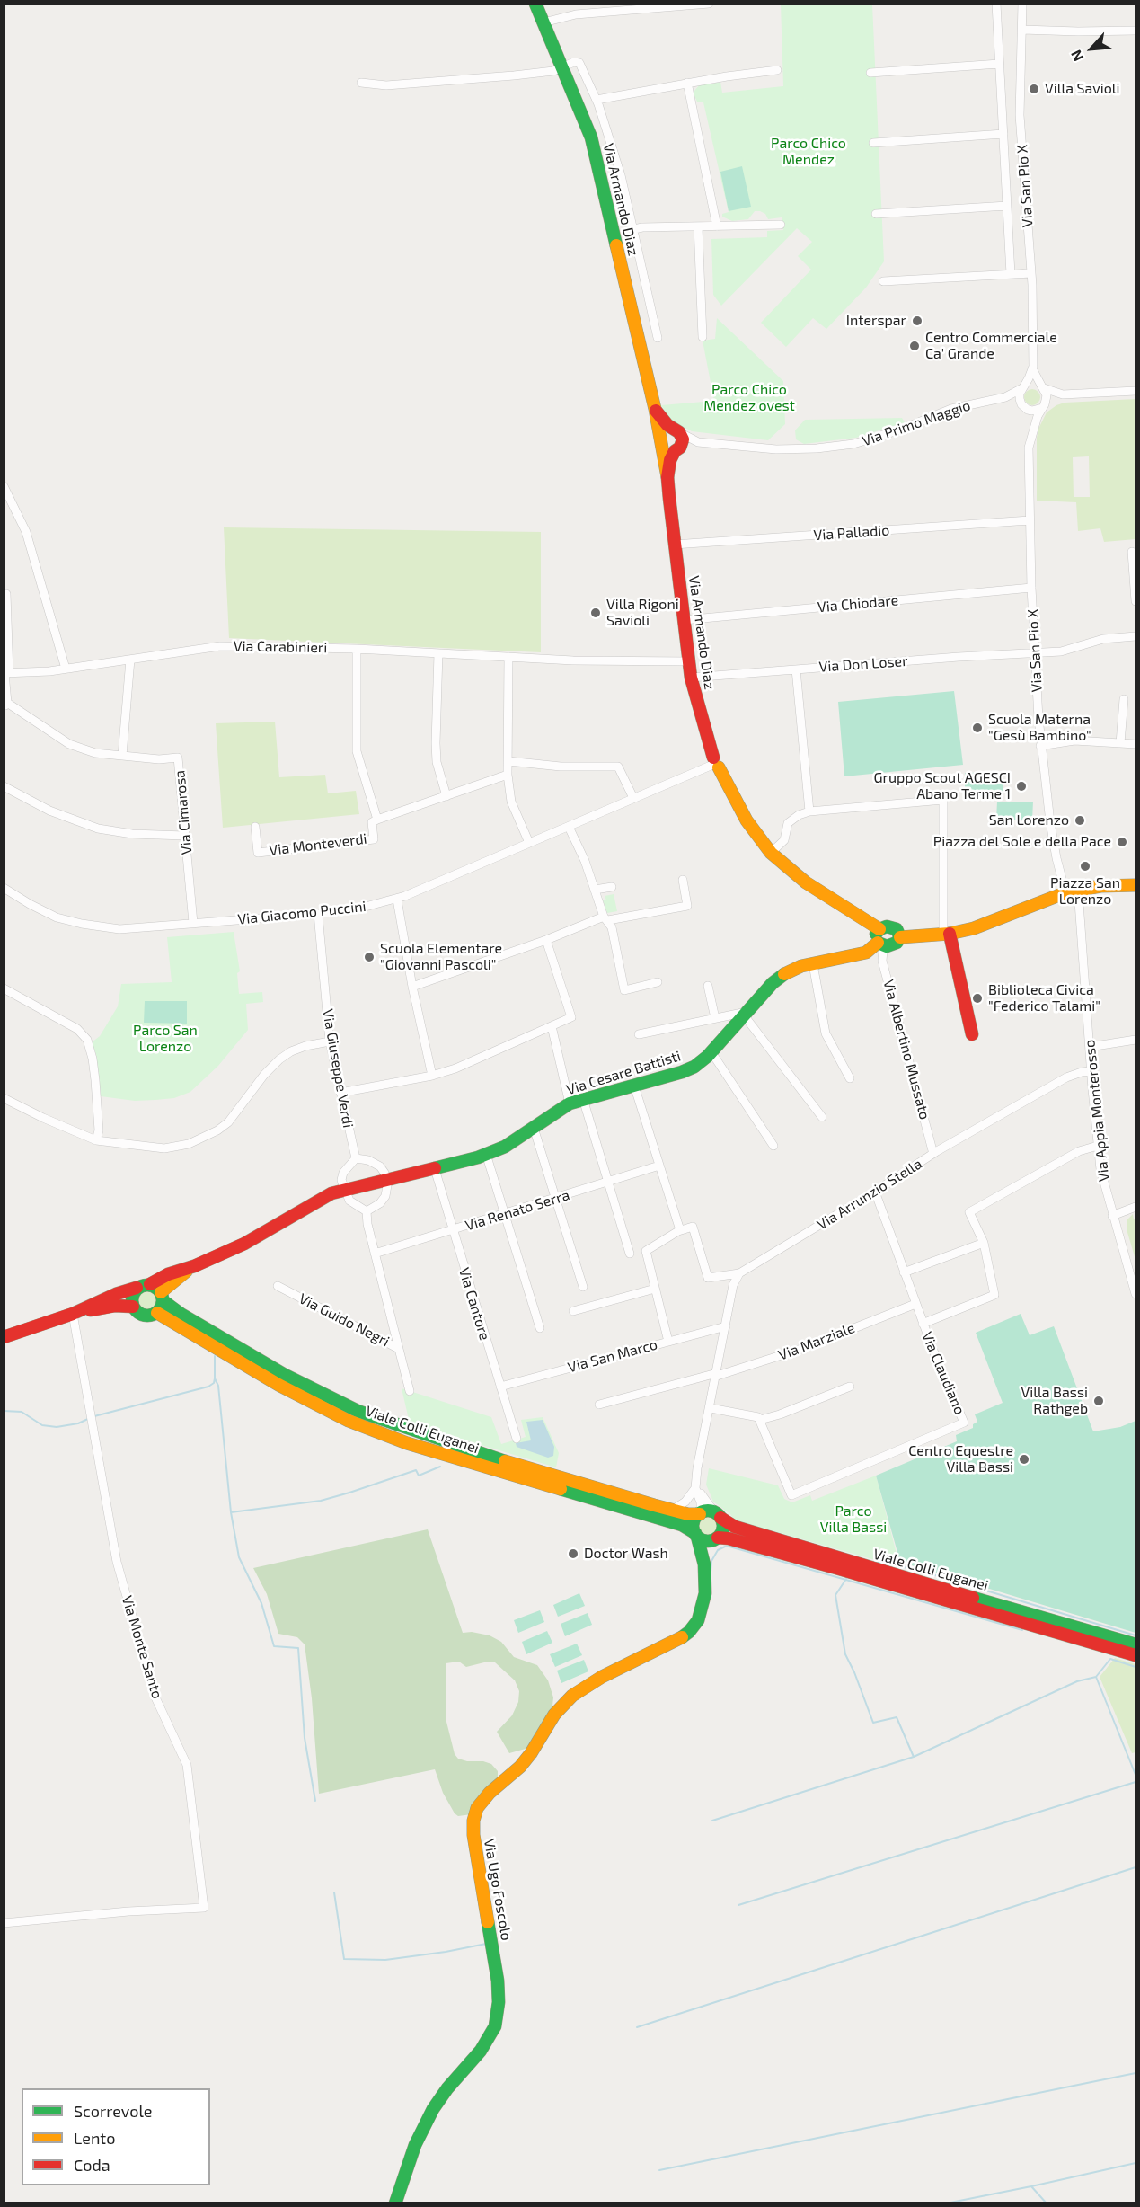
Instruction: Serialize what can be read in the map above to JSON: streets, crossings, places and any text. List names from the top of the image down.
{
  "streets": {
    "street": [
      "Via San Pio X",
      "Via Armando Diaz",
      "Via Primo Maggio",
      "Via Palladio",
      "Via Chiodare",
      "Via Carabinieri",
      "Via Don Loser",
      "Via Cimarosa",
      "Via Monteverdi",
      "Via Giacomo Puccini",
      "Via Albertino Mussato",
      "Via Giuseppe Verdi",
      "Via Cesare Battisti",
      "Via Appia Monterosso",
      "Via Arrunzio Stella",
      "Via Renato Serra",
      "Via Cantore",
      "Via Guido Negri",
      "Via Marziale",
      "Via San Marco",
      "Via Claudiano",
      "Viale Colli Euganei",
      "Via Monte Santo",
      "Via Ugo Foscolo"
    ]
  },
  "crossings": [
    ["Via San Pio X", "Via Primo Maggio"],
    ["Via San Pio X", "Via Palladio"],
    ["Via San Pio X", "Via Chiodare"],
    ["Via San Pio X", "Via Don Loser"],
    ["Via San Pio X", "Via Appia Monterosso"],
    ["Via Armando Diaz", "Via Primo Maggio"],
    ["Via Armando Diaz", "Via Palladio"],
    ["Via Armando Diaz", "Via Chiodare"],
    ["Via Armando Diaz", "Via Carabinieri"],
    ["Via Armando Diaz", "Via Don Loser"],
    ["Via Armando Diaz", "Via Giacomo Puccini"],
    ["Via Armando Diaz", "Via Albertino Mussato"],
    ["Via Armando Diaz", "Via Cesare Battisti"],
    ["Via Cimarosa", "Via Giacomo Puccini"],
    ["Via Giacomo Puccini", "Via Giuseppe Verdi"],
    ["Via Albertino Mussato", "Via Cesare Battisti"],
    ["Via Albertino Mussato", "Via Arrunzio Stella"],
    ["Via Cesare Battisti", "Via Cantore"],
    ["Via Cesare Battisti", "Viale Colli Euganei"],
    ["Via Cesare Battisti", "Via Monte Santo"],
    ["Via Appia Monterosso", "Via Arrunzio Stella"],
    ["Via Arrunzio Stella", "Via Claudiano"],
    ["Via Renato Serra", "Via Cantore"],
    ["Via Renato Serra", "Via Guido Negri"],
    ["Via Cantore", "Via San Marco"],
    ["Via Marziale", "Via Claudiano"],
    ["Viale Colli Euganei", "Via Ugo Foscolo"]
  ],
  "parks": [
    "Parco Chico Mendez",
    "Parco Chico Mendez ovest",
    "Parco San Lorenzo",
    "Parco Villa Bassi"
  ],
  "places": [
    "Villa Savioli",
    "Interspar",
    "Centro Commerciale Ca' Grande",
    "Villa Rigoni Savioli",
    "Scuola Materna \"Gesù Bambino\"",
    "Gruppo Scout AGESCI Abano Terme 1",
    "San Lorenzo",
    "Piazza del Sole e della Pace",
    "Piazza San Lorenzo",
    "Scuola Elementare \"Giovanni Pascoli\"",
    "Biblioteca Civica \"Federico Talami\"",
    "Villa Bassi Rathgeb",
    "Centro Equestre Villa Bassi",
    "Doctor Wash"
  ],
  "legend": ["Scorrevole", "Lento", "Coda"],
  "north": "bottom left"
}
